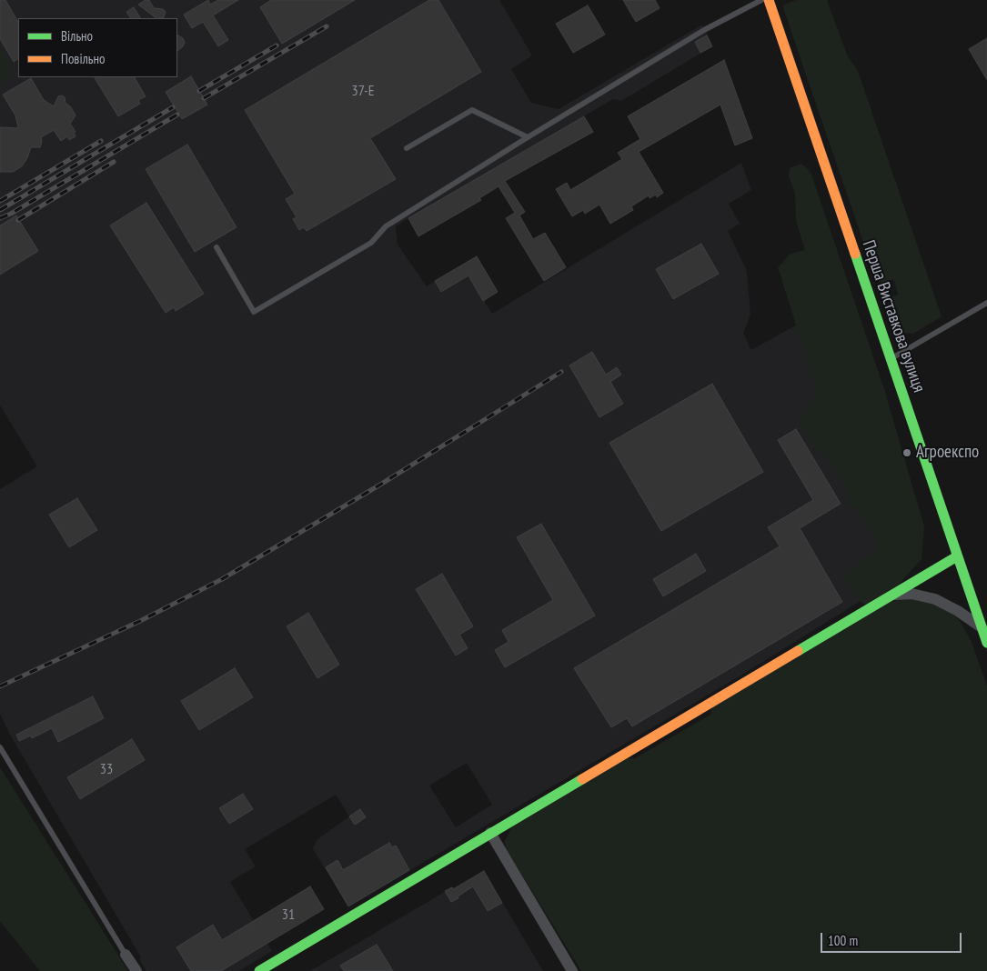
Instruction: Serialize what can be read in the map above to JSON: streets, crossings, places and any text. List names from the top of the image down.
{
  "streets": {
    "street": ["Перша Виставкова вулиця"]
  },
  "places": ["Агроекспо"],
  "house_numbers": ["37-Е", "33", "31"],
  "legend": ["Вільно", "Повільно"],
  "scale_bar": "100 m"
}
